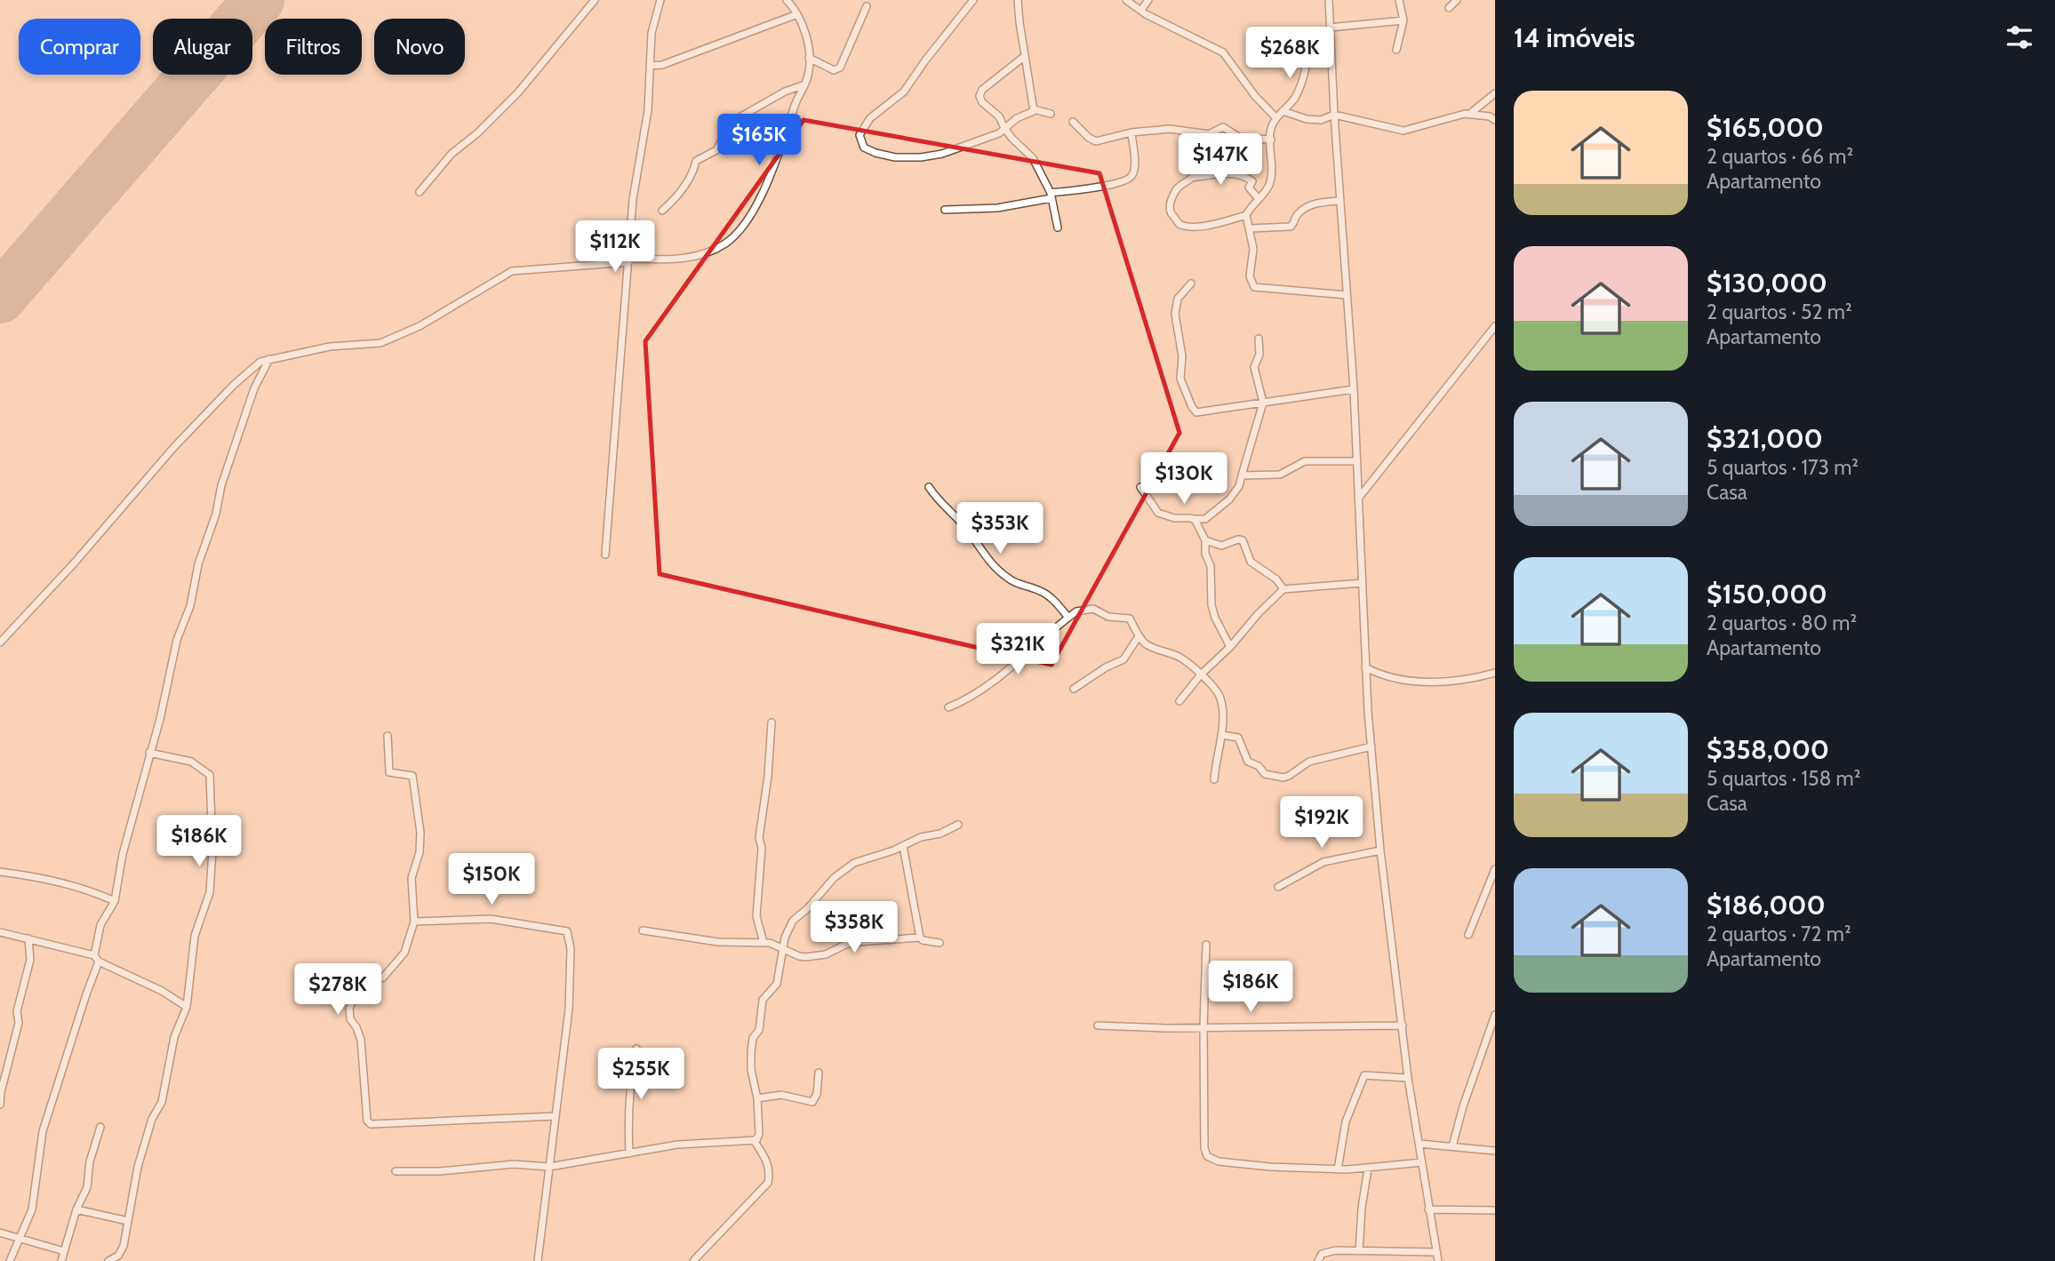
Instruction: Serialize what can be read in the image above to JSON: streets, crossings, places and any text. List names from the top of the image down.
{
  "page": {
    "heading": "14 imóveis",
    "chip": [
      "Comprar",
      "Alugar",
      "Filtros",
      "Novo"
    ],
    "price": [
      "$268K",
      "$165K",
      "$147K",
      "$112K",
      "$130K",
      "$353K",
      "$321K",
      "$192K",
      "$186K",
      "$150K",
      "$358K",
      "$186K",
      "$278K",
      "$255K"
    ],
    "list": [
      {
        "name": "$165,000",
        "note": "2 quartos · 66 m² · Apartamento"
      },
      {
        "name": "$130,000",
        "note": "2 quartos · 52 m² · Apartamento"
      },
      {
        "name": "$321,000",
        "note": "5 quartos · 173 m² · Casa"
      },
      {
        "name": "$150,000",
        "note": "2 quartos · 80 m² · Apartamento"
      },
      {
        "name": "$358,000",
        "note": "5 quartos · 158 m² · Casa"
      },
      {
        "name": "$186,000",
        "note": "2 quartos · 72 m² · Apartamento"
      }
    ]
  }
}
